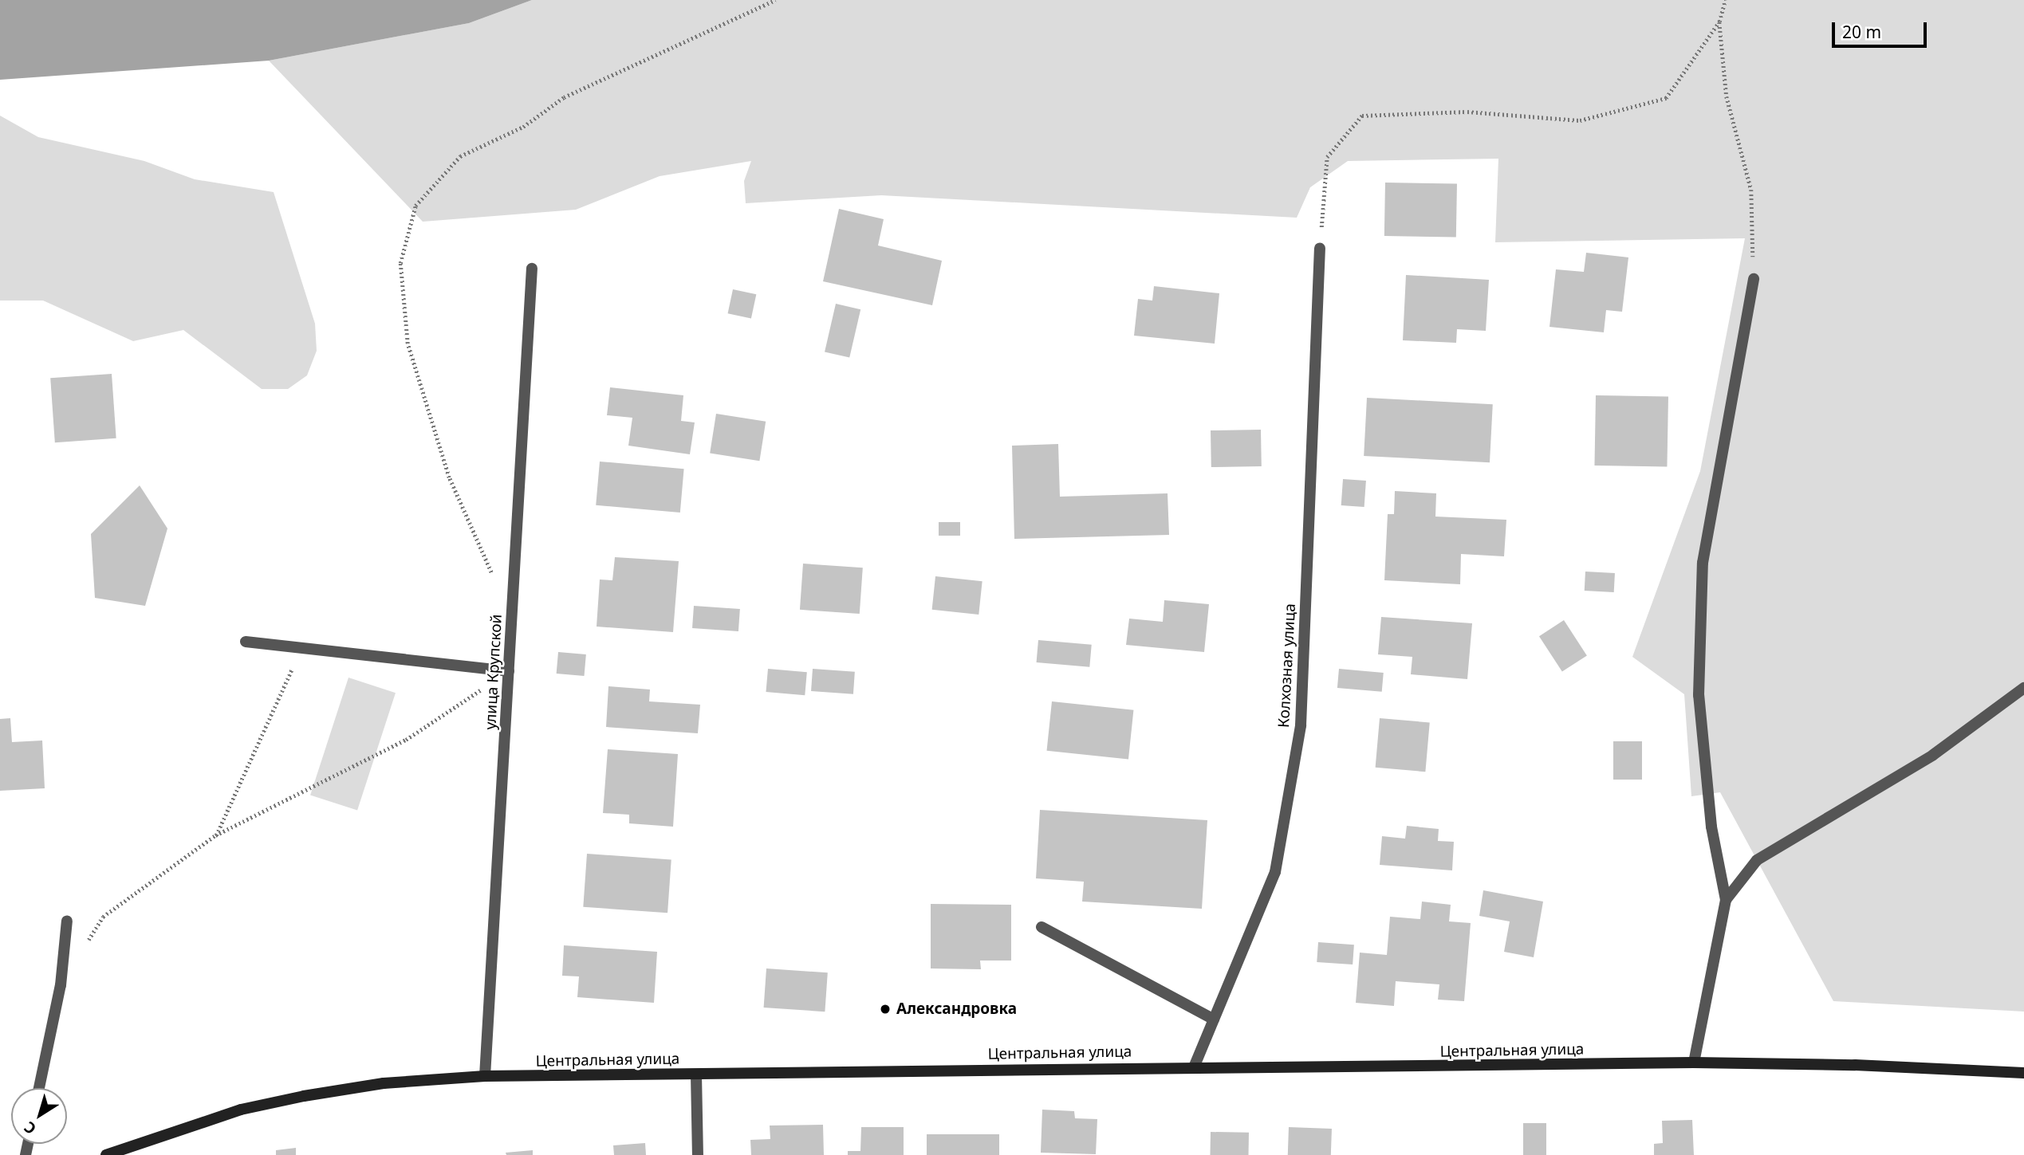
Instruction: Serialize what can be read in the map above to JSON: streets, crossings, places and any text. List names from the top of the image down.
{
  "streets": {
    "main road": ["Центральная улица"],
    "street": ["Колхозная улица", "улица Крупской"]
  },
  "crossings": [
    ["Колхозная улица", "Центральная улица"],
    ["улица Крупской", "Центральная улица"]
  ],
  "places": ["Александровка"],
  "scale_bar": "20 m",
  "north": "bottom left"
}
